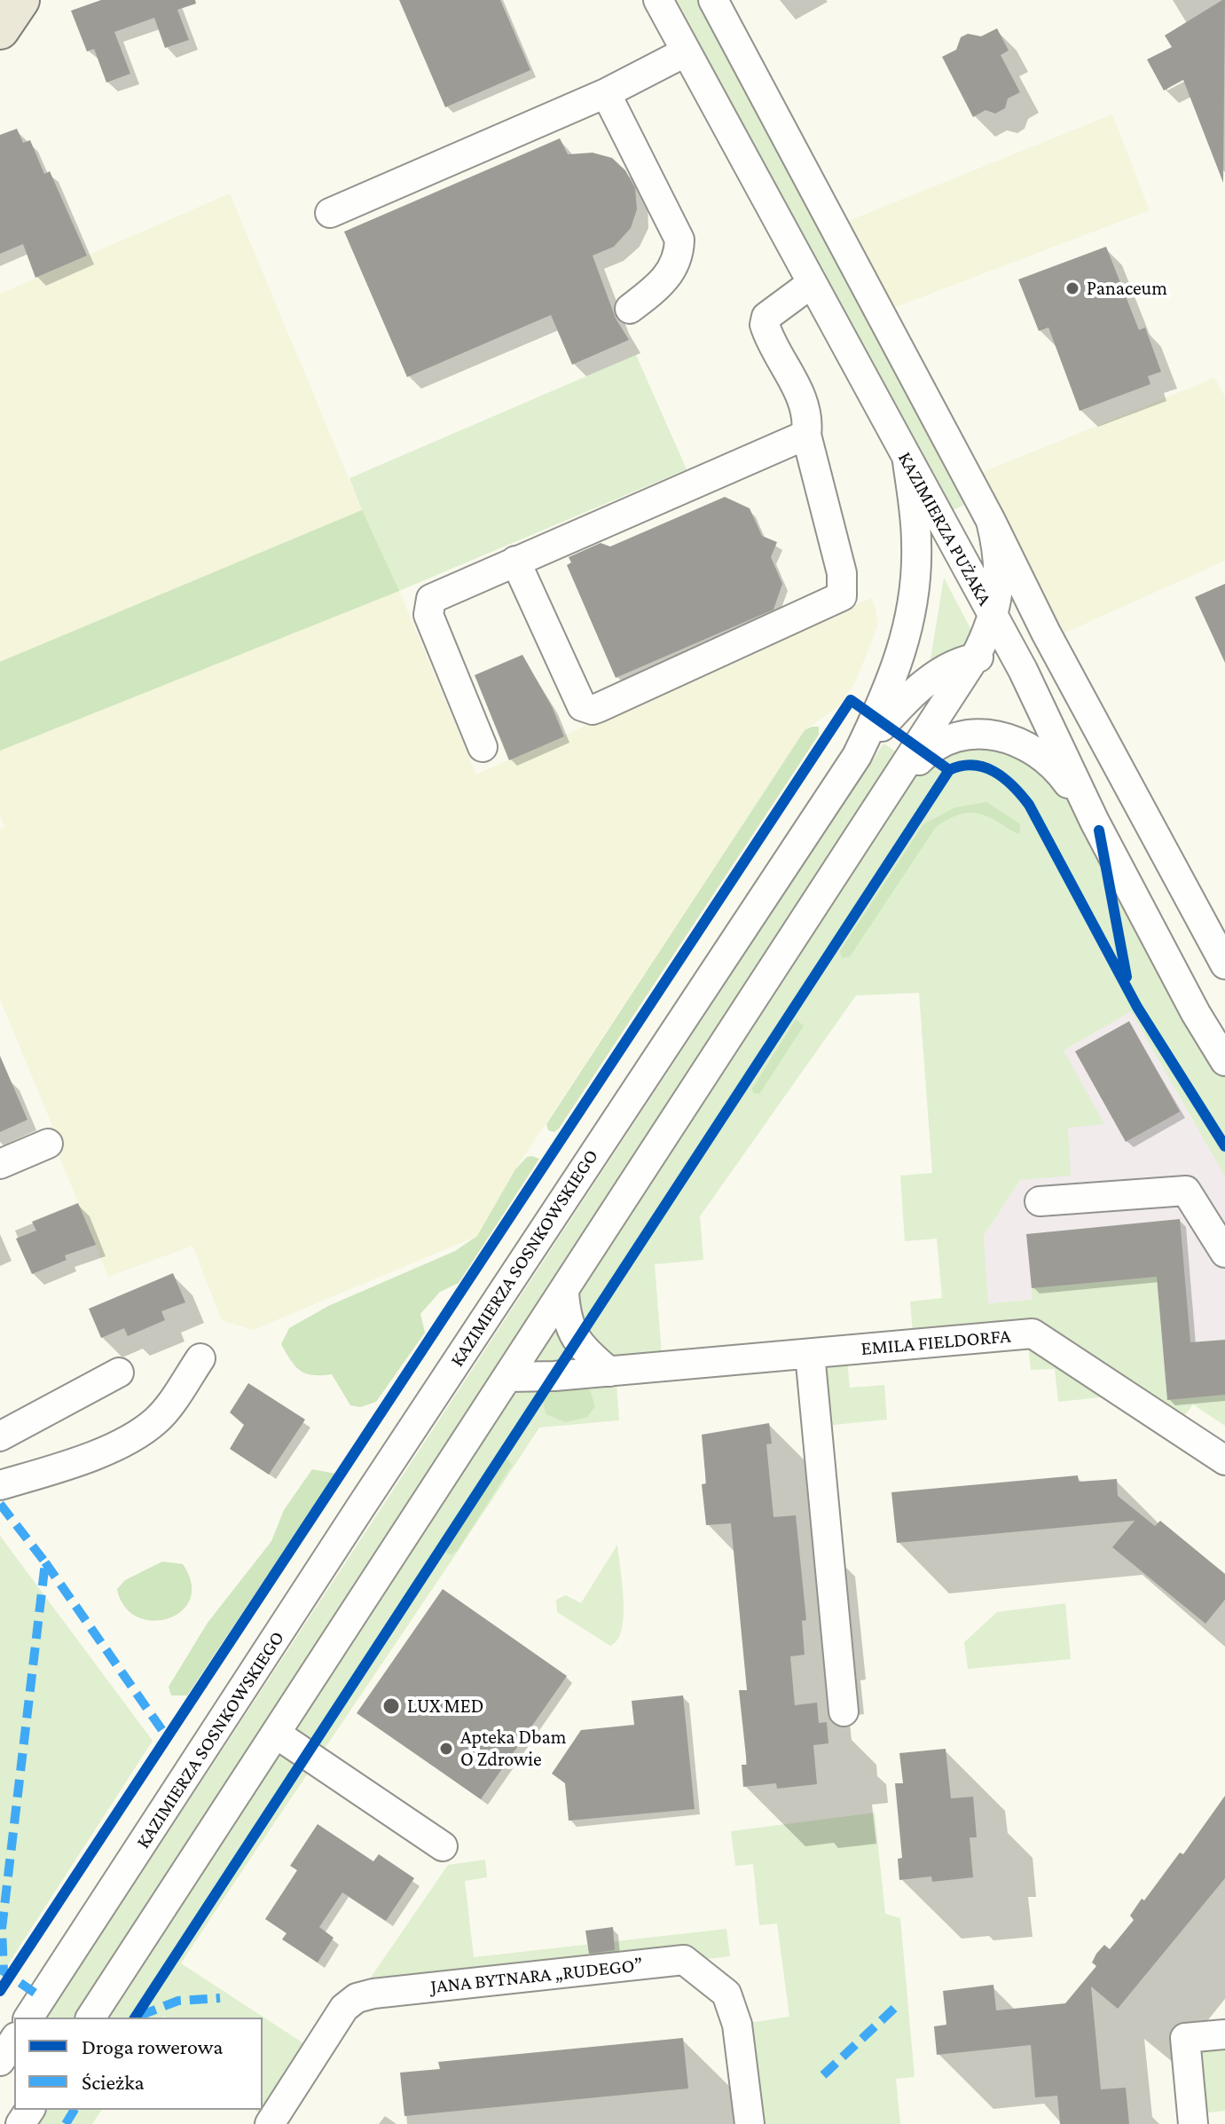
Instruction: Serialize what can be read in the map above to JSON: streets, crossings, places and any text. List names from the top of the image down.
{
  "streets": {
    "street": [
      "KAZIMIERZA PUŻAKA",
      "KAZIMIERZA SOSNKOWSKIEGO",
      "EMILA FIELDORFA",
      "JANA BYTNARA „RUDEGO”"
    ]
  },
  "crossings": [
    ["KAZIMIERZA PUŻAKA", "KAZIMIERZA SOSNKOWSKIEGO"]
  ],
  "places": ["Panaceum", "LUX MED", "Apteka Dbam O Zdrowie"],
  "legend": ["Droga rowerowa", "Ścieżka"]
}
